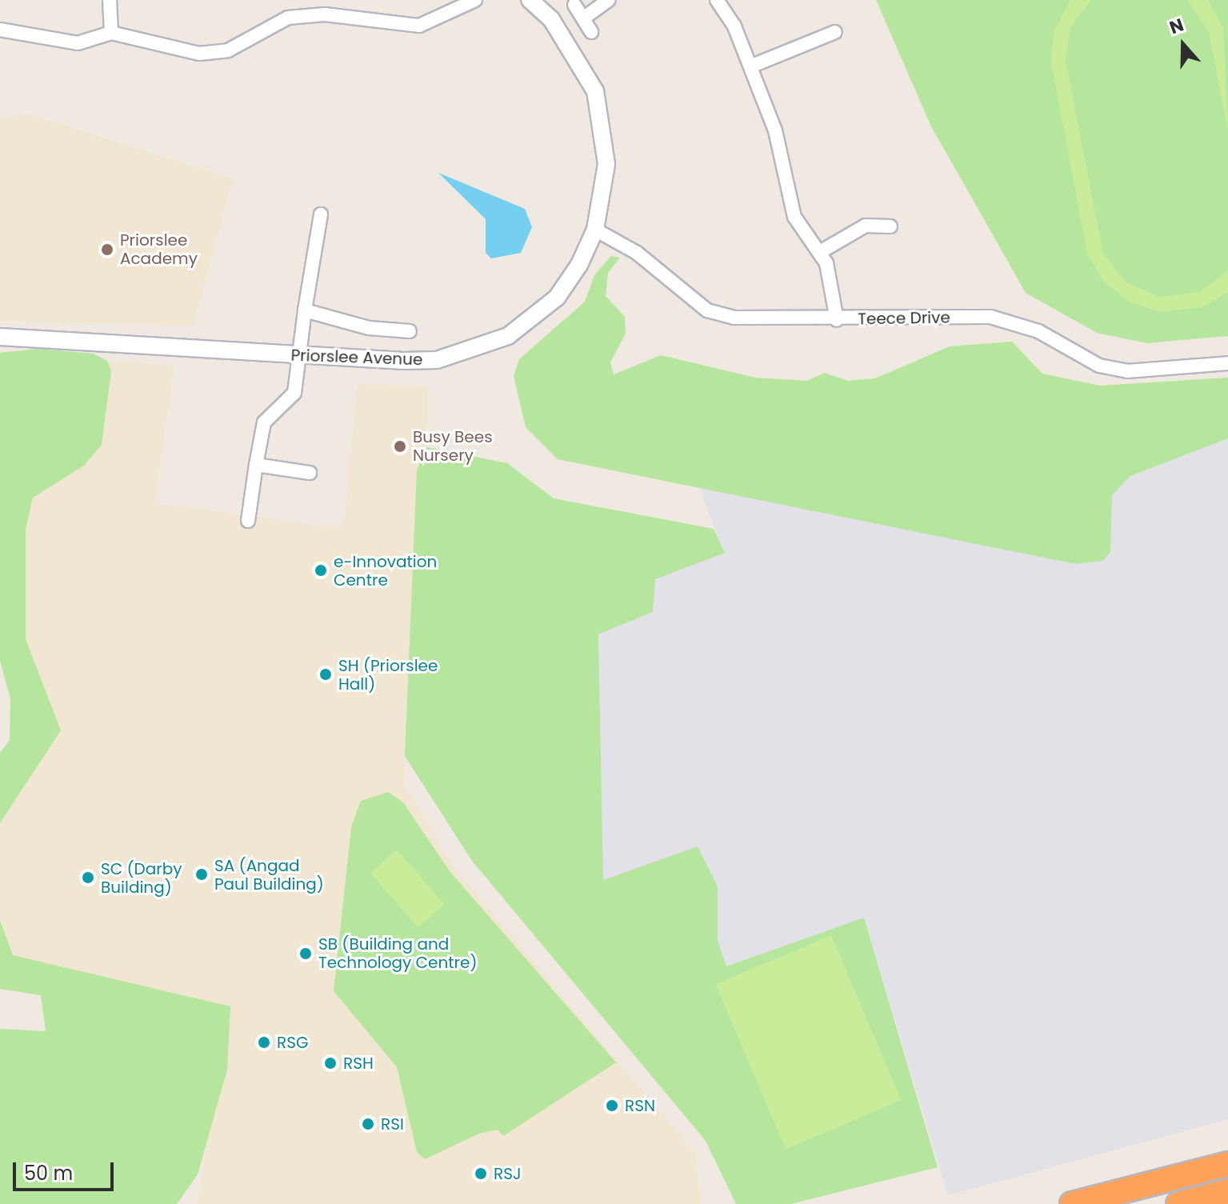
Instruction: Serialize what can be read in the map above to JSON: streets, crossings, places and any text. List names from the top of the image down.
{
  "streets": {
    "street": ["Teece Drive", "Priorslee Avenue"]
  },
  "crossings": [
    ["Teece Drive", "Priorslee Avenue"]
  ],
  "places": [
    "Priorslee Academy",
    "Busy Bees Nursery",
    "e-Innovation Centre",
    "SH (Priorslee Hall)",
    "SA (Angad Paul Building)",
    "SC (Darby Building)",
    "SB (Building and Technology Centre)",
    "RSG",
    "RSH",
    "RSN",
    "RSI",
    "RSJ"
  ],
  "scale_bar": "50 m",
  "north": "top"
}
